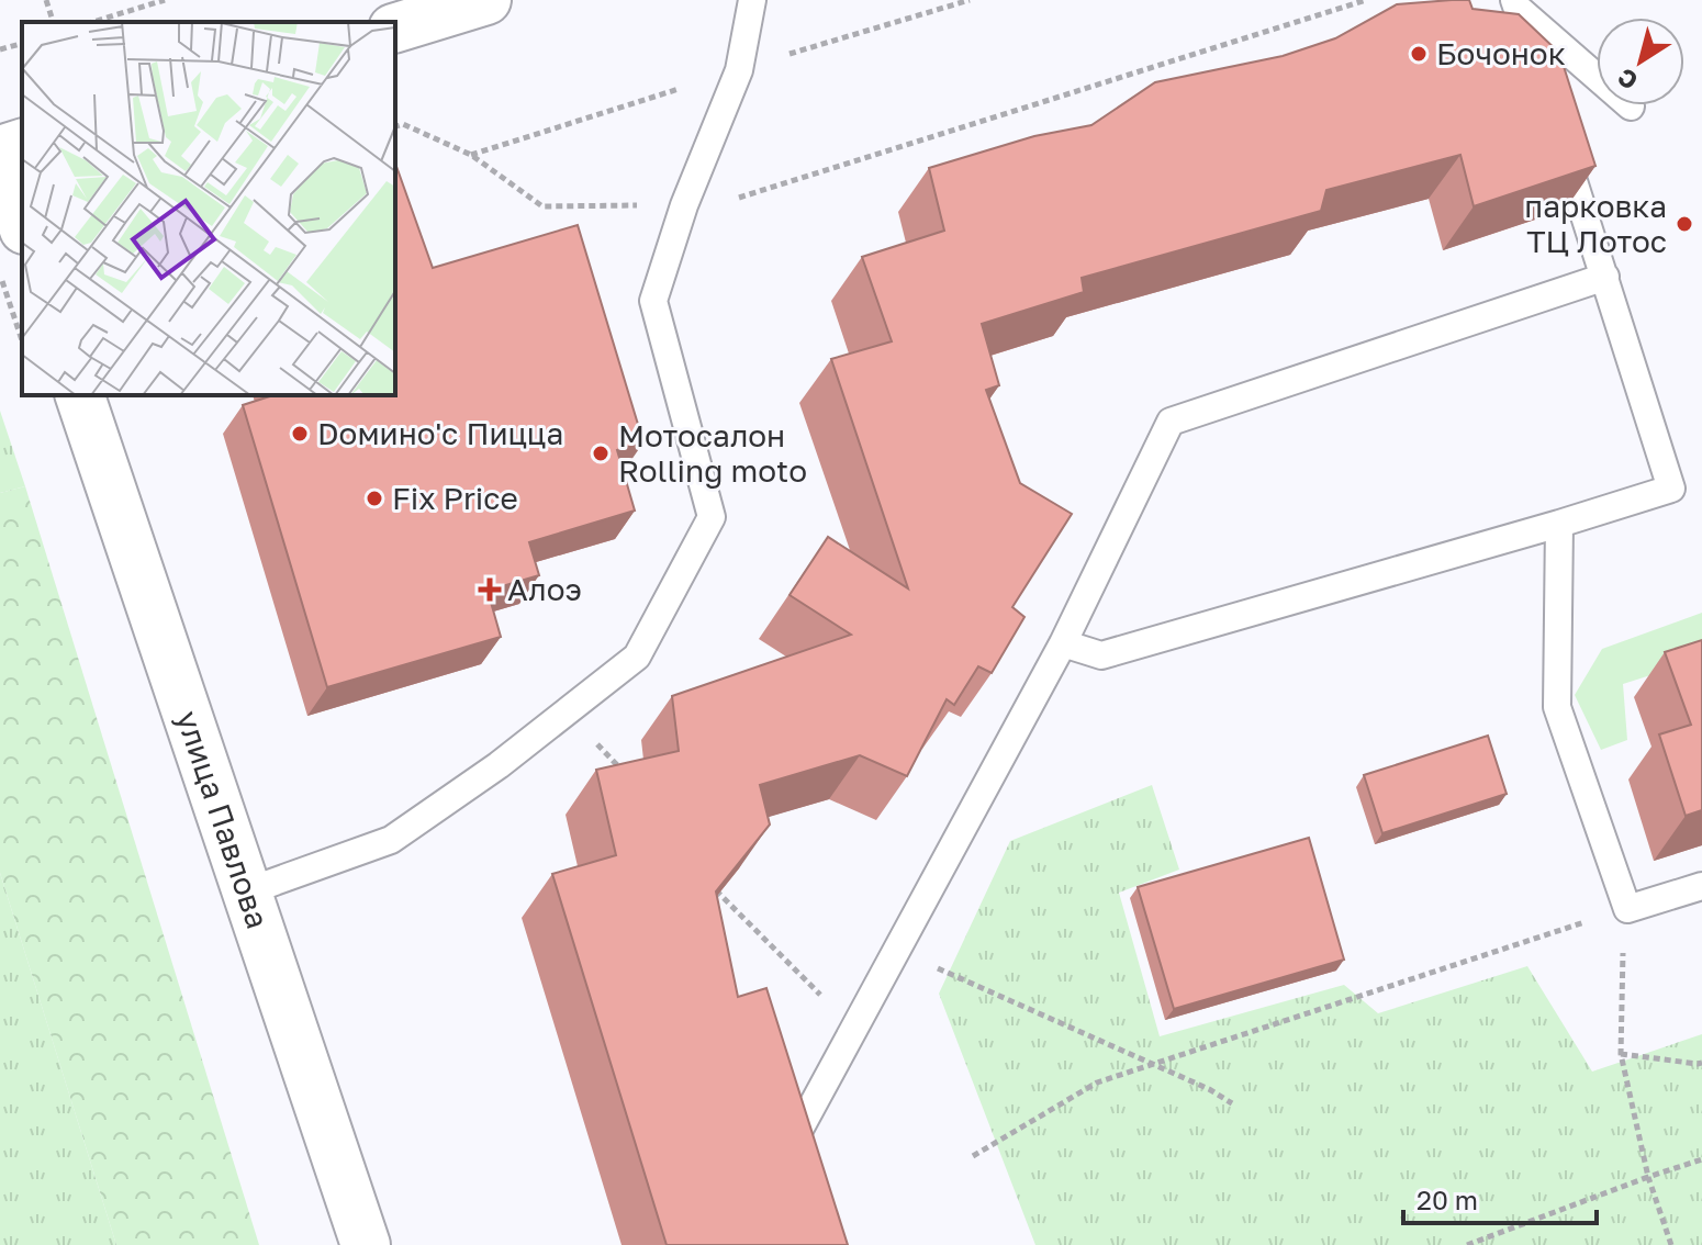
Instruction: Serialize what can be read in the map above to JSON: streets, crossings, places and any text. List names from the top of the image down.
{
  "streets": {
    "street": ["улица Павлова"]
  },
  "places": {
    "other": [
      "Бочонок",
      "парковка ТЦ Лотос",
      "Doмино'с Пицца",
      "Мотосалон Rolling moto",
      "Fix Price"
    ],
    "health": ["Алоэ"]
  },
  "scale_bar": "20 m",
  "north": "bottom left"
}
